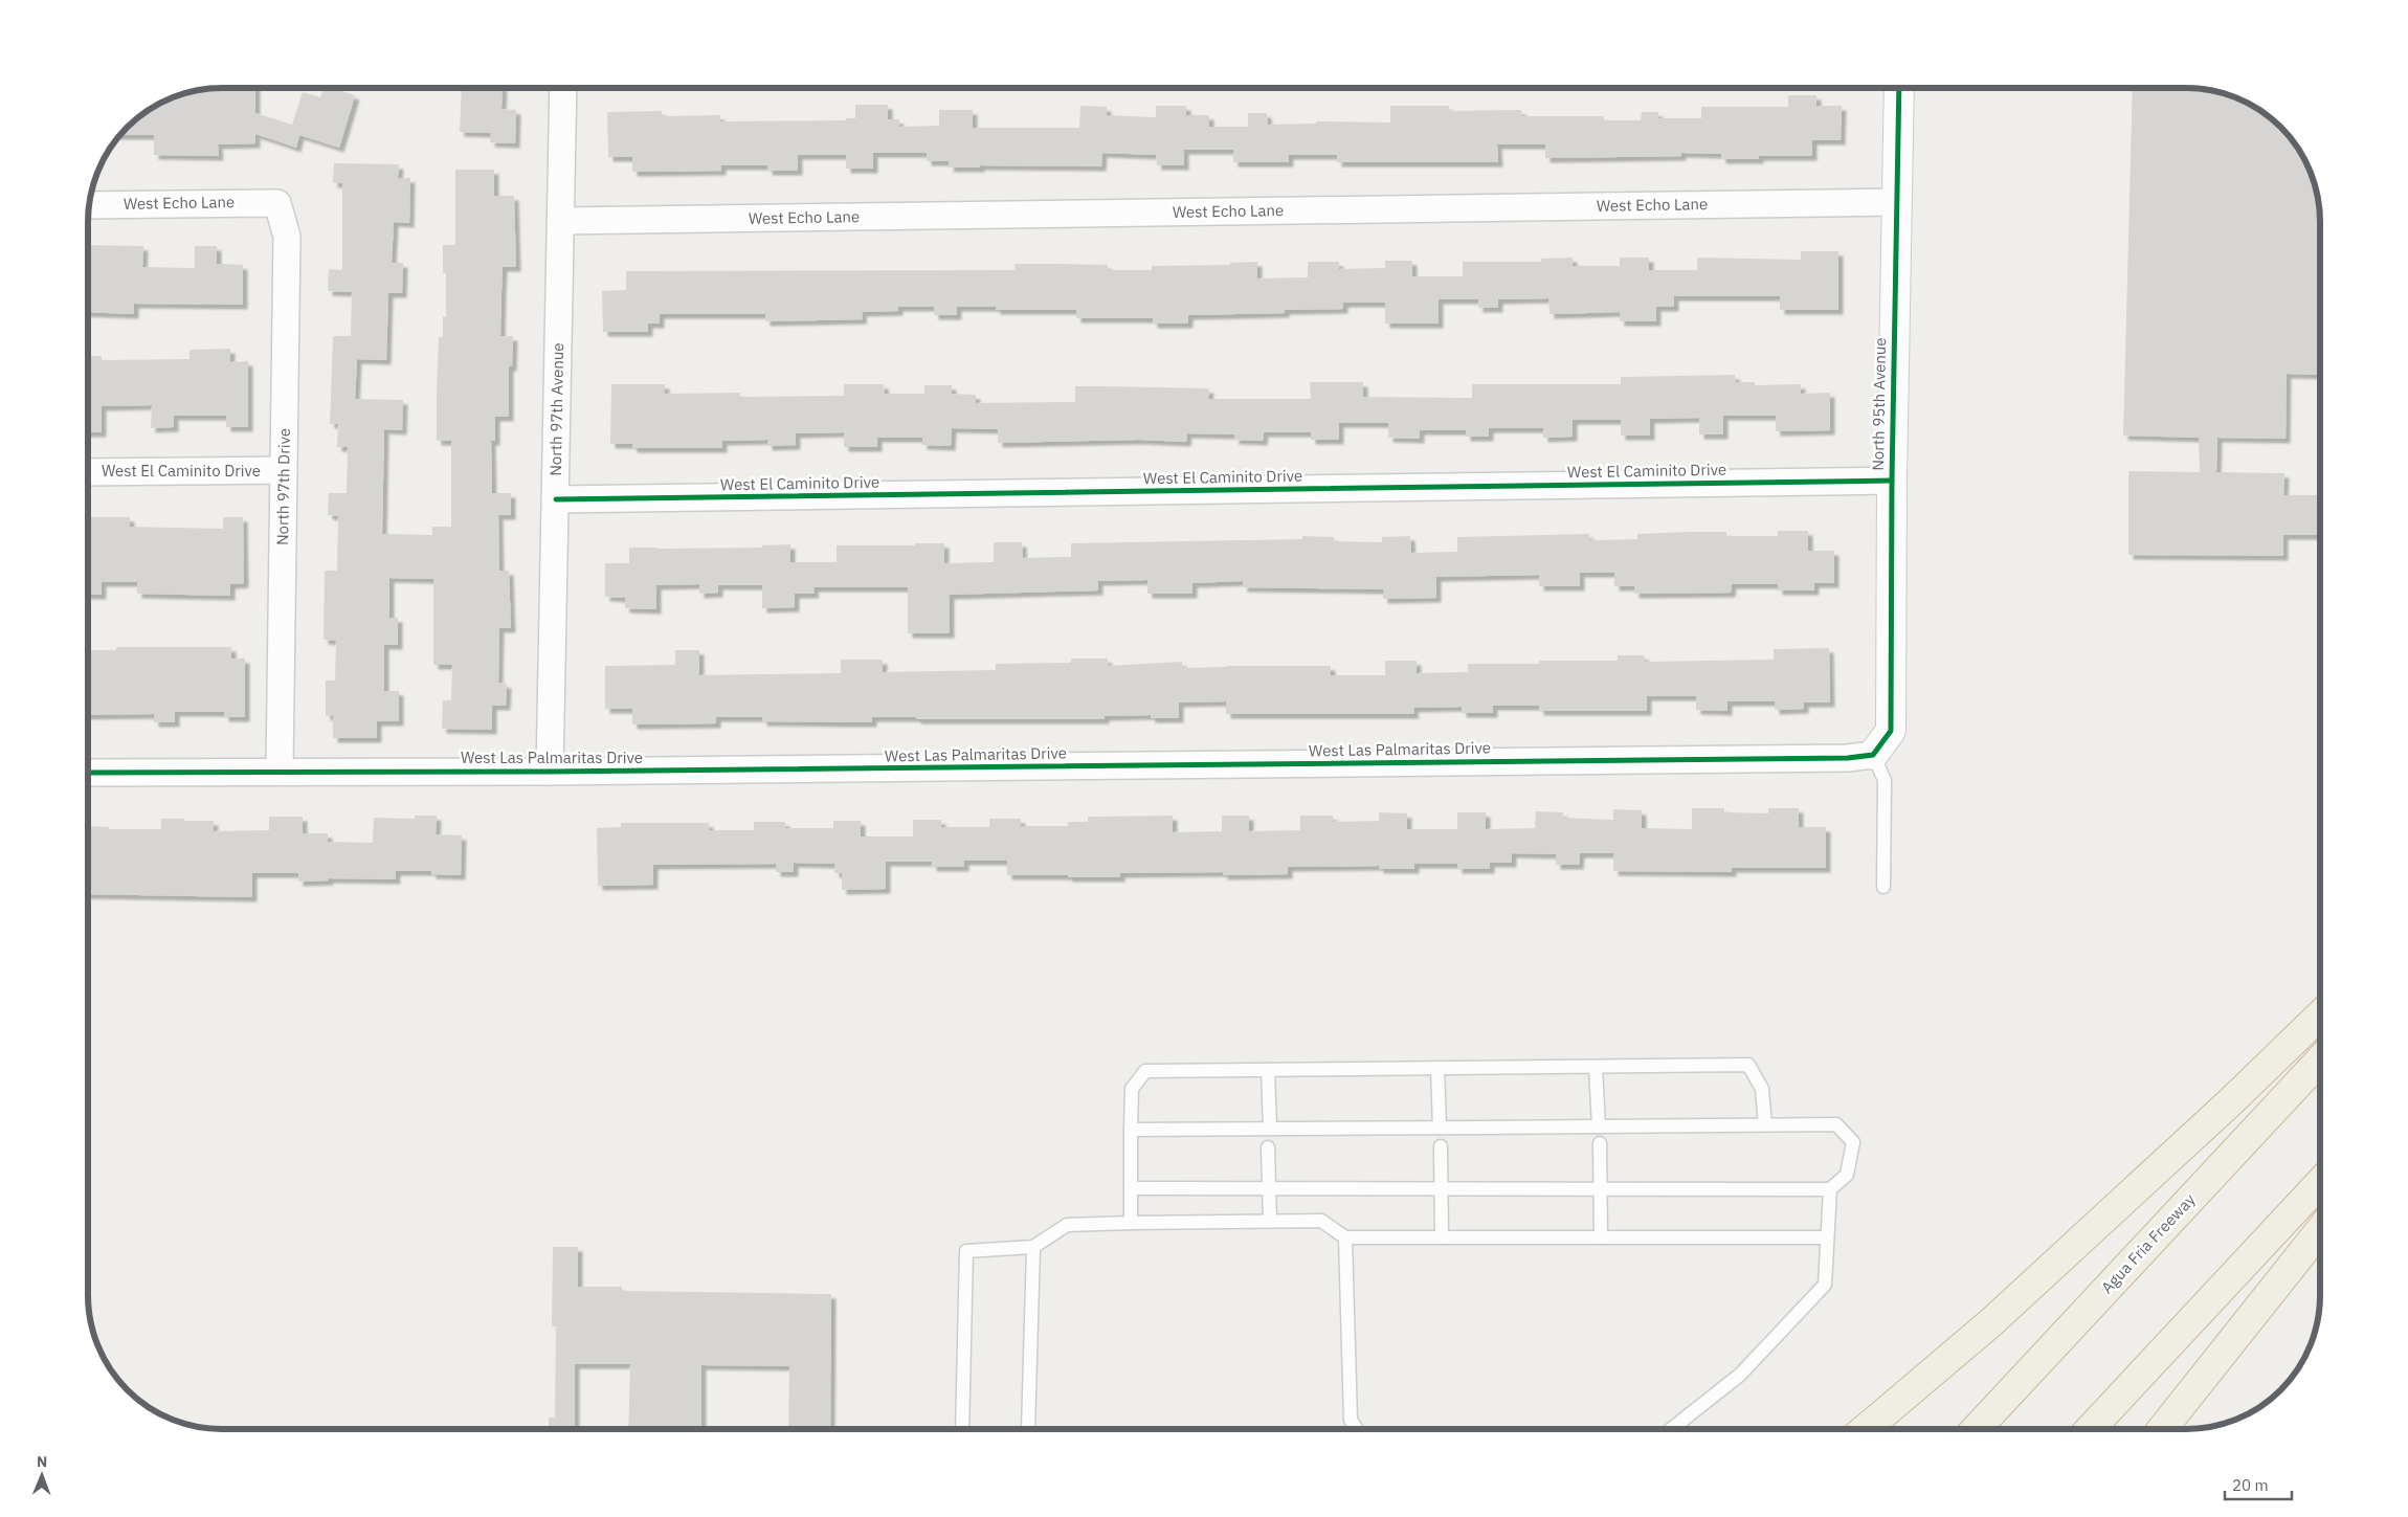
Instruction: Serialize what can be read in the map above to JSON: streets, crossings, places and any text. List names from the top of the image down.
{
  "streets": {
    "highway": ["Agua Fria Freeway"],
    "street": [
      "West Echo Lane",
      "North 95th Avenue",
      "North 97th Avenue",
      "West El Caminito Drive",
      "North 97th Drive",
      "West Las Palmaritas Drive"
    ]
  },
  "crossings": [
    ["West Echo Lane", "North 95th Avenue"],
    ["West Echo Lane", "North 97th Avenue"],
    ["West Echo Lane", "North 97th Drive"],
    ["North 95th Avenue", "West El Caminito Drive"],
    ["North 95th Avenue", "West Las Palmaritas Drive"],
    ["North 97th Avenue", "West El Caminito Drive"],
    ["North 97th Avenue", "West Las Palmaritas Drive"],
    ["West El Caminito Drive", "North 97th Drive"],
    ["North 97th Drive", "West Las Palmaritas Drive"]
  ],
  "scale_bar": "20 m",
  "north": "top"
}
